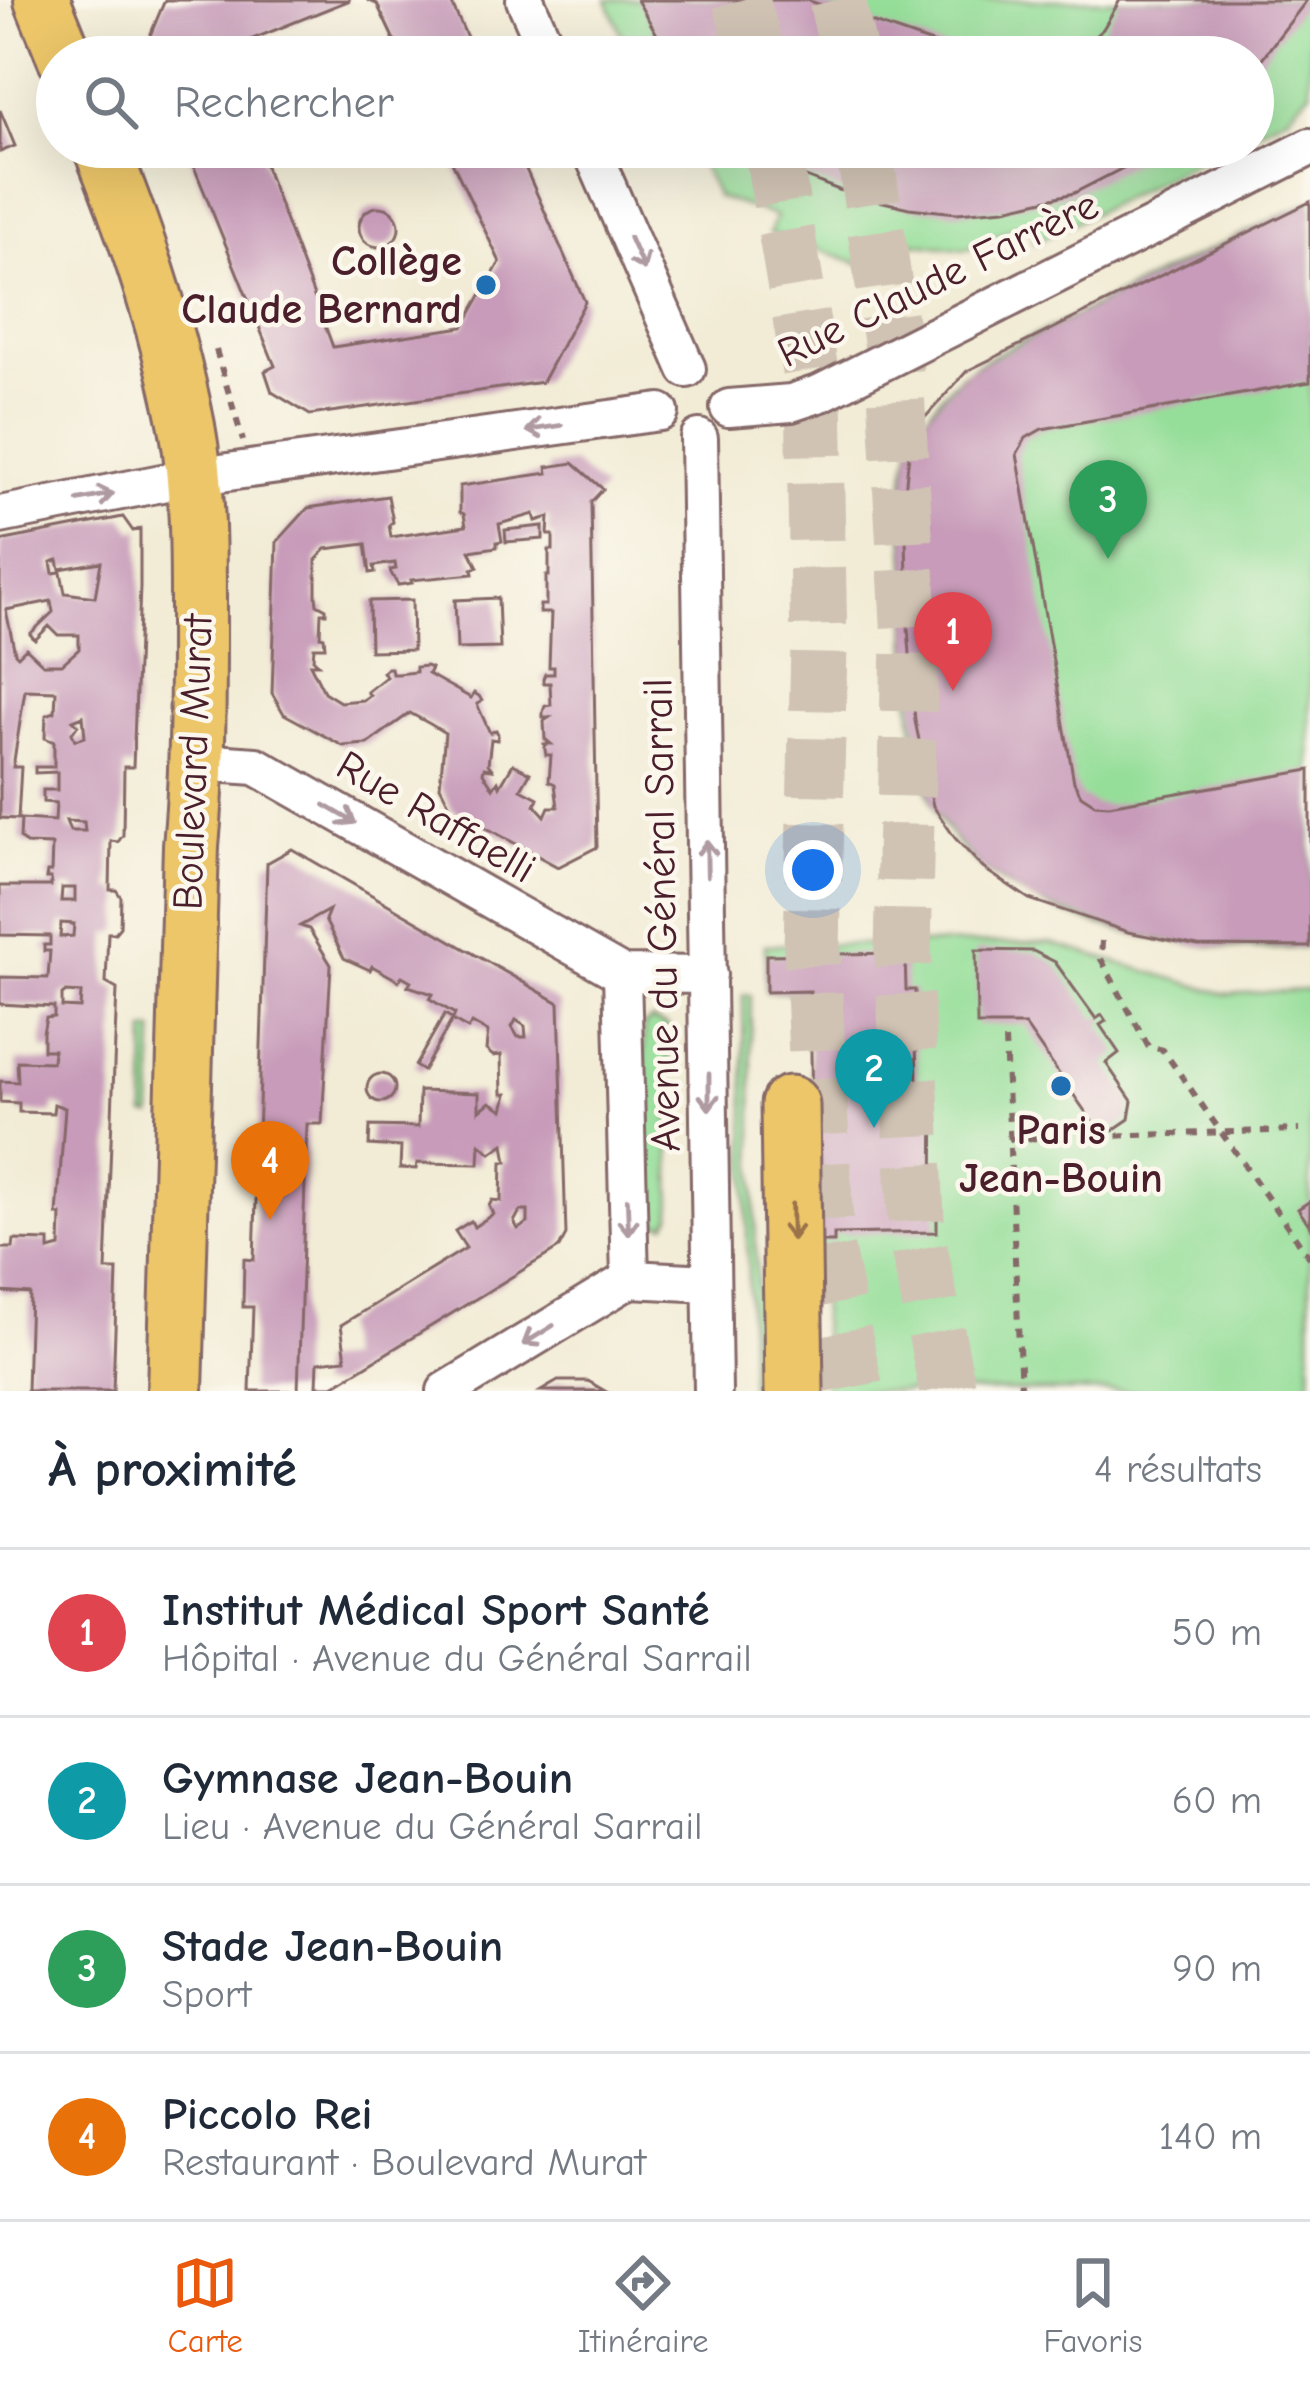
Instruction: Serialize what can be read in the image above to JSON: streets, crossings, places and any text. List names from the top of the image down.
{
  "streets": {
    "main road": ["Boulevard Murat"],
    "street": ["Rue Claude Farrère", "Rue Raffaelli", "Avenue du Général Sarrail"]
  },
  "crossings": [
    ["Rue Claude Farrère", "Avenue du Général Sarrail"],
    ["Boulevard Murat", "Rue Raffaelli"],
    ["Rue Raffaelli", "Avenue du Général Sarrail"]
  ],
  "one_way": ["Rue Raffaelli"],
  "places": ["Collège Claude Bernard", "Paris Jean-Bouin"],
  "page": {
    "search": "Rechercher",
    "pins": [
      "3",
      "1",
      "2",
      "4"
    ],
    "heading": ["À proximité", "4 résultats"],
    "list": [
      {
        "mark": "1",
        "name": "Institut Médical Sport Santé",
        "note": "Hôpital · Avenue du Général Sarrail",
        "value": "50 m"
      },
      {
        "mark": "2",
        "name": "Gymnase Jean-Bouin",
        "note": "Lieu · Avenue du Général Sarrail",
        "value": "60 m"
      },
      {
        "mark": "3",
        "name": "Stade Jean-Bouin",
        "note": "Sport",
        "value": "90 m"
      },
      {
        "mark": "4",
        "name": "Piccolo Rei",
        "note": "Restaurant · Boulevard Murat",
        "value": "140 m"
      }
    ],
    "nav": ["Carte", "Itinéraire", "Favoris"]
  }
}
